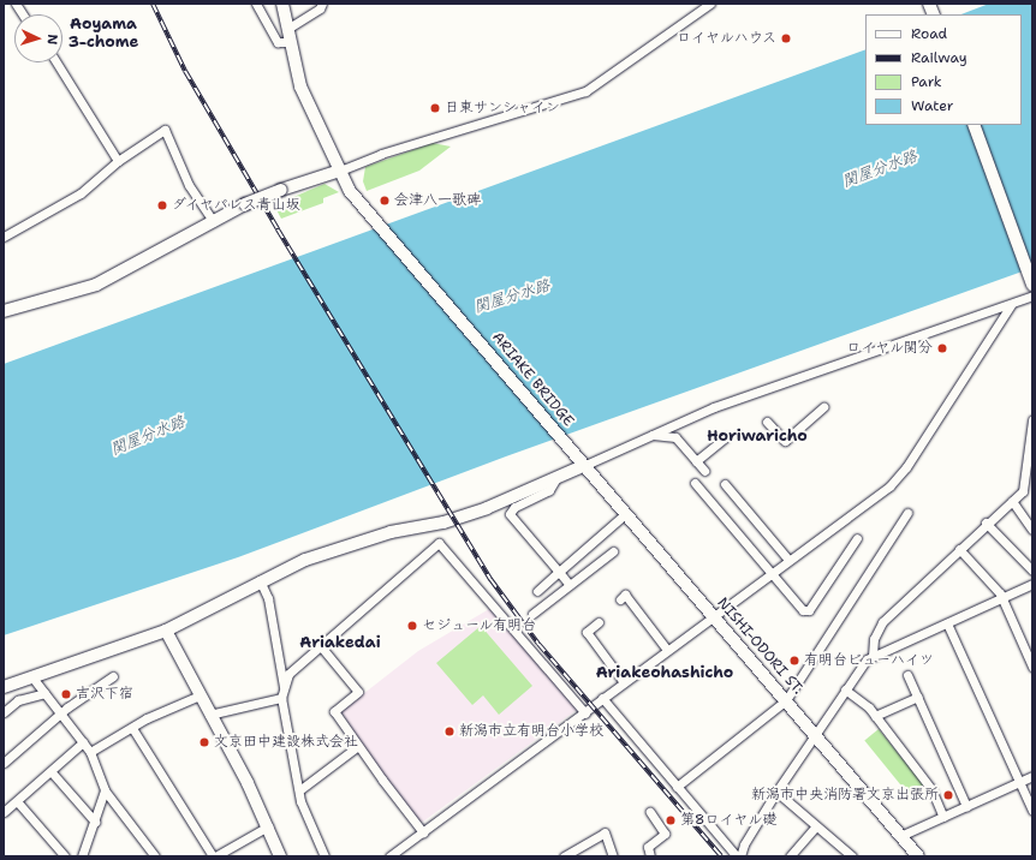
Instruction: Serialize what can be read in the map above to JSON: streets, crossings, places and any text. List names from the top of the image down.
{
  "streets": {
    "street": ["ARIAKE BRIDGE", "NISHI-ODORI ST."]
  },
  "crossings": [
    ["ARIAKE BRIDGE", "NISHI-ODORI ST."]
  ],
  "districts": [
    "Aoyama 3-chome",
    "Horiwaricho",
    "Ariakedai",
    "Ariakeohashicho"
  ],
  "water": ["関屋分水路"],
  "places": [
    "ロイヤルハウス",
    "日東サンシャイン",
    "会津八一歌碑",
    "ダイヤパレス青山坂",
    "ロイヤル関分",
    "セジュール有明台",
    "有明台ビューハイツ",
    "吉沢下宿",
    "新潟市立有明台小学校",
    "文京田中建設株式会社",
    "新潟市中央消防署文京出張所",
    "第8ロイヤル礎"
  ],
  "legend": [
    "Road",
    "Railway",
    "Park",
    "Water"
  ],
  "north": "right"
}
